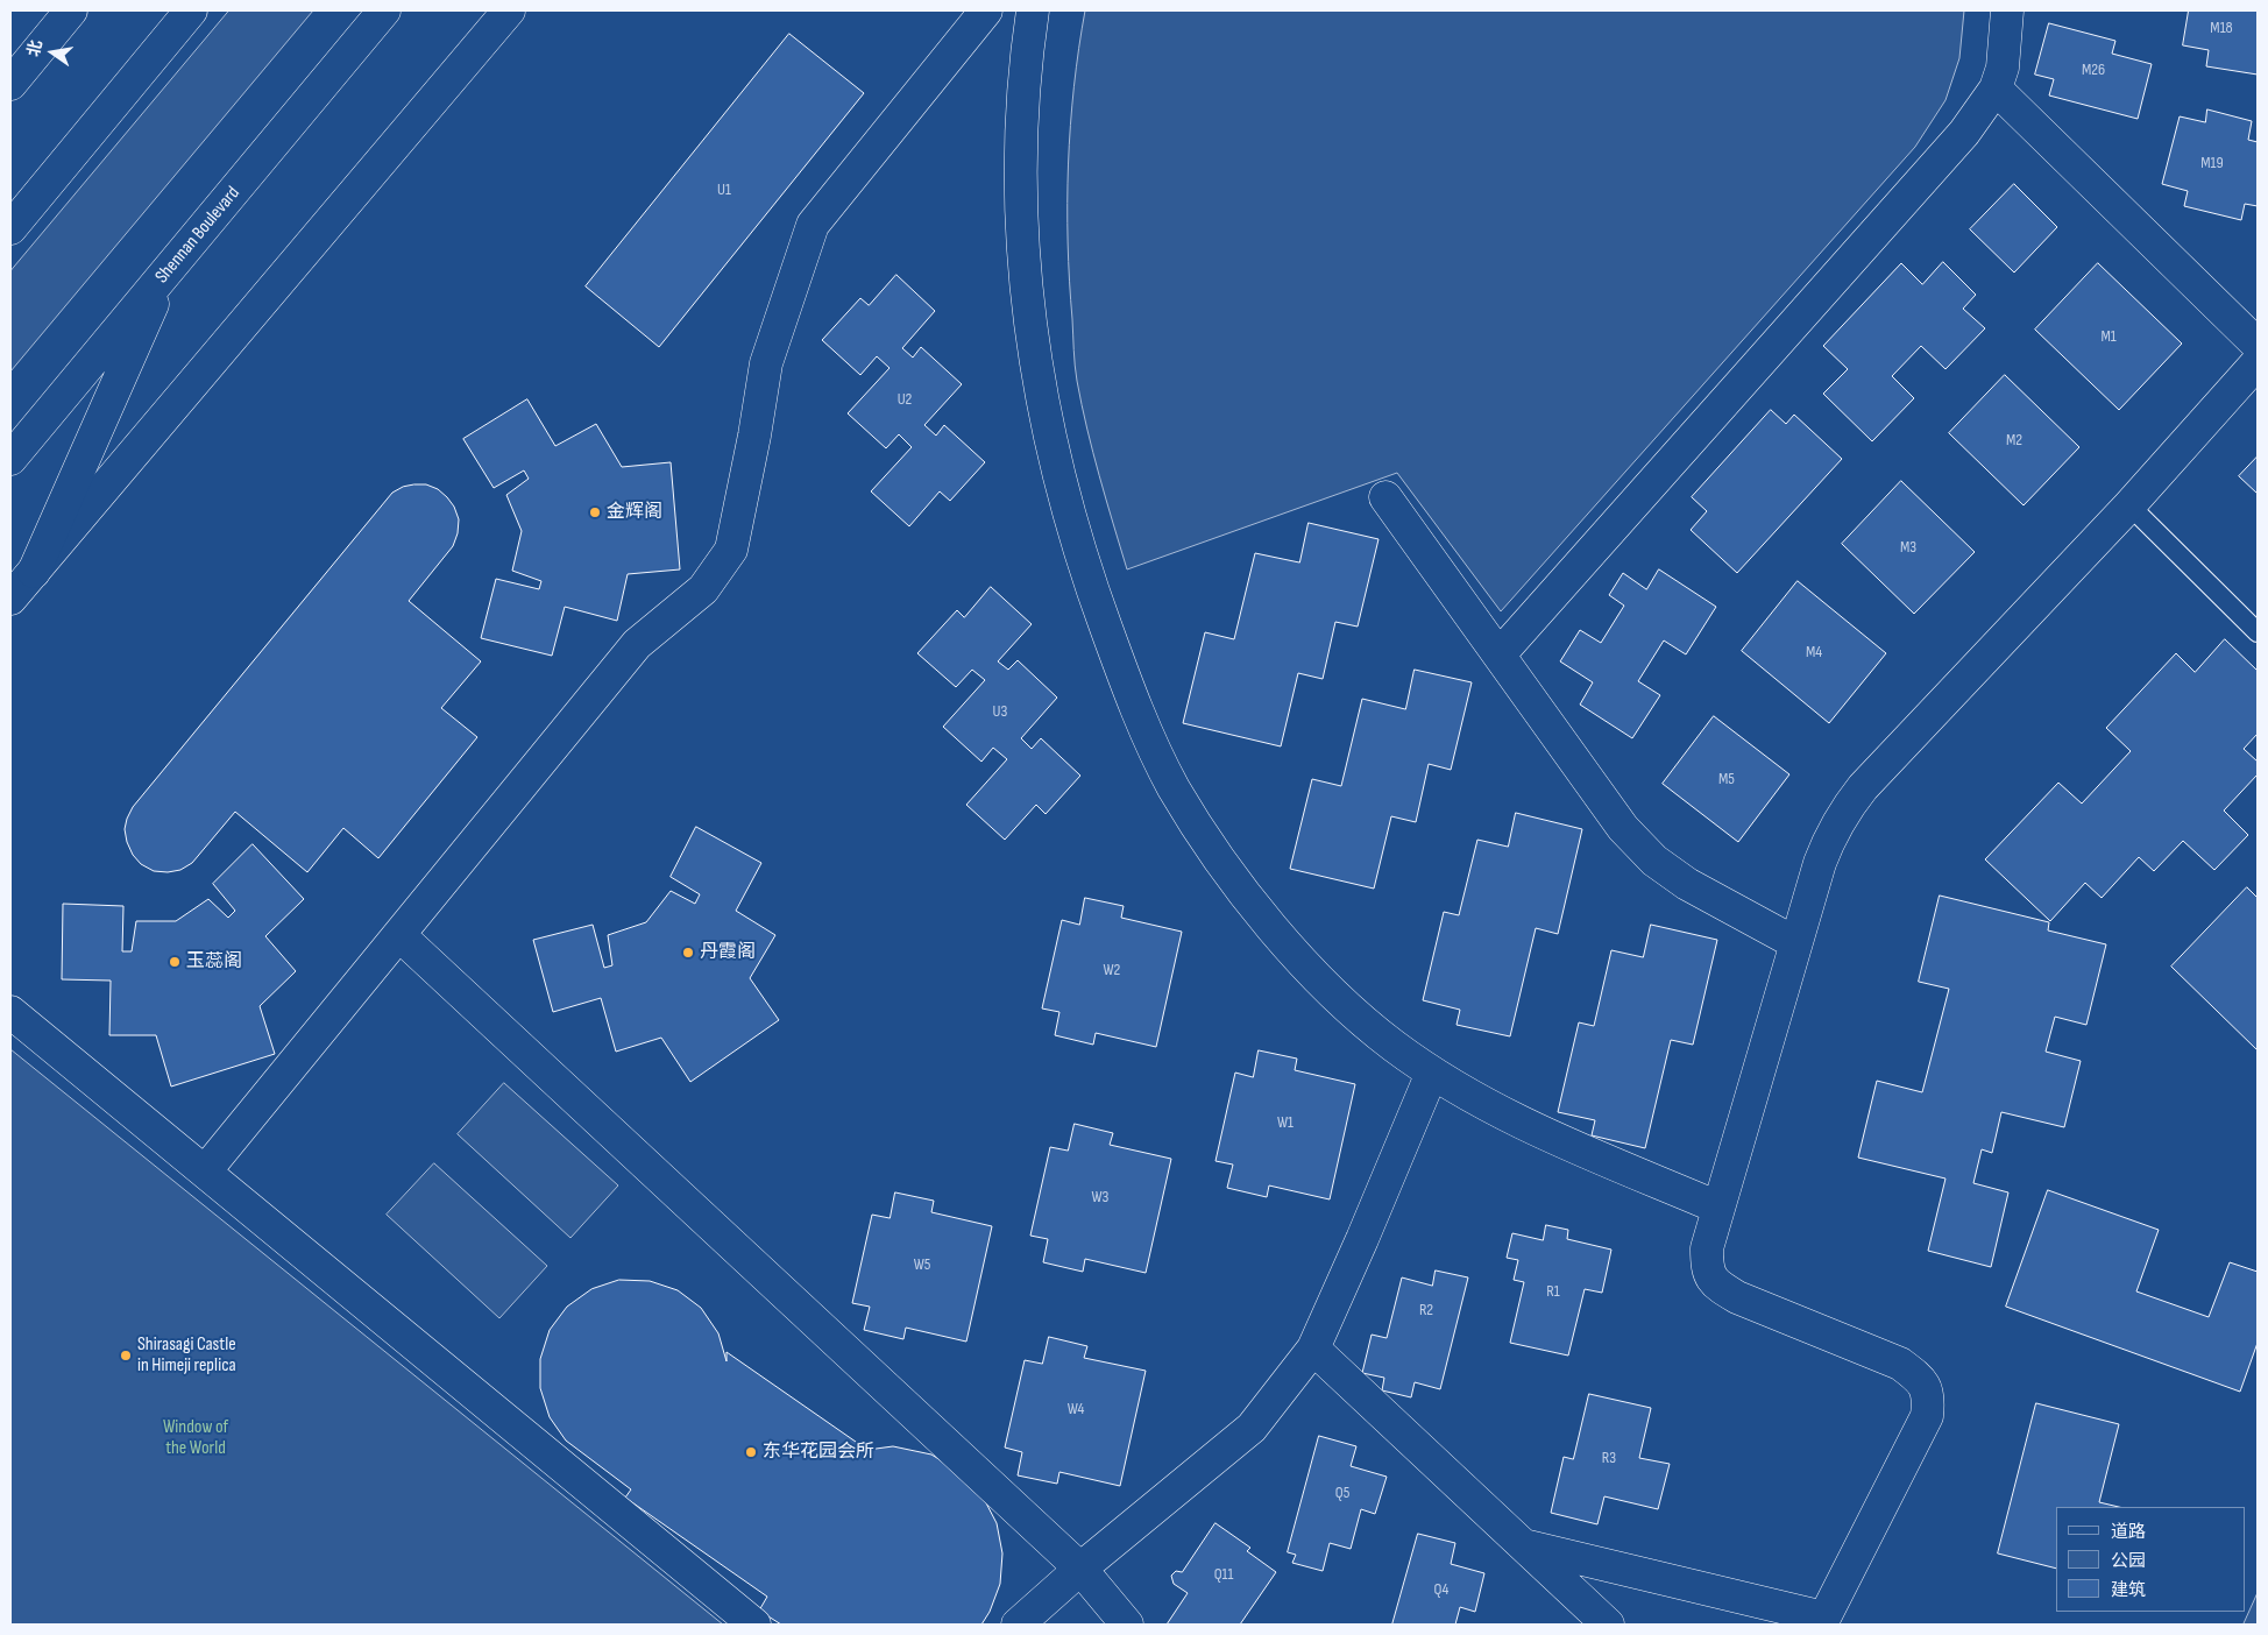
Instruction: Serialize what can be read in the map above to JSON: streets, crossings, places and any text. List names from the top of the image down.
{
  "streets": {
    "street": ["Shennan Boulevard"]
  },
  "parks": ["Window of the World"],
  "places": [
    "金辉阁",
    "丹霞阁",
    "玉蕊阁",
    "Shirasagi Castle in Himeji replica",
    "东华花园会所"
  ],
  "house_numbers": [
    "M18",
    "M26",
    "M19",
    "U1",
    "M1",
    "U2",
    "M2",
    "M3",
    "M4",
    "U3",
    "M5",
    "W2",
    "W1",
    "W3",
    "W5",
    "R1",
    "R2",
    "W4",
    "R3",
    "Q5",
    "Q11",
    "Q4"
  ],
  "legend": ["道路", "公园", "建筑"],
  "north": "left"
}
